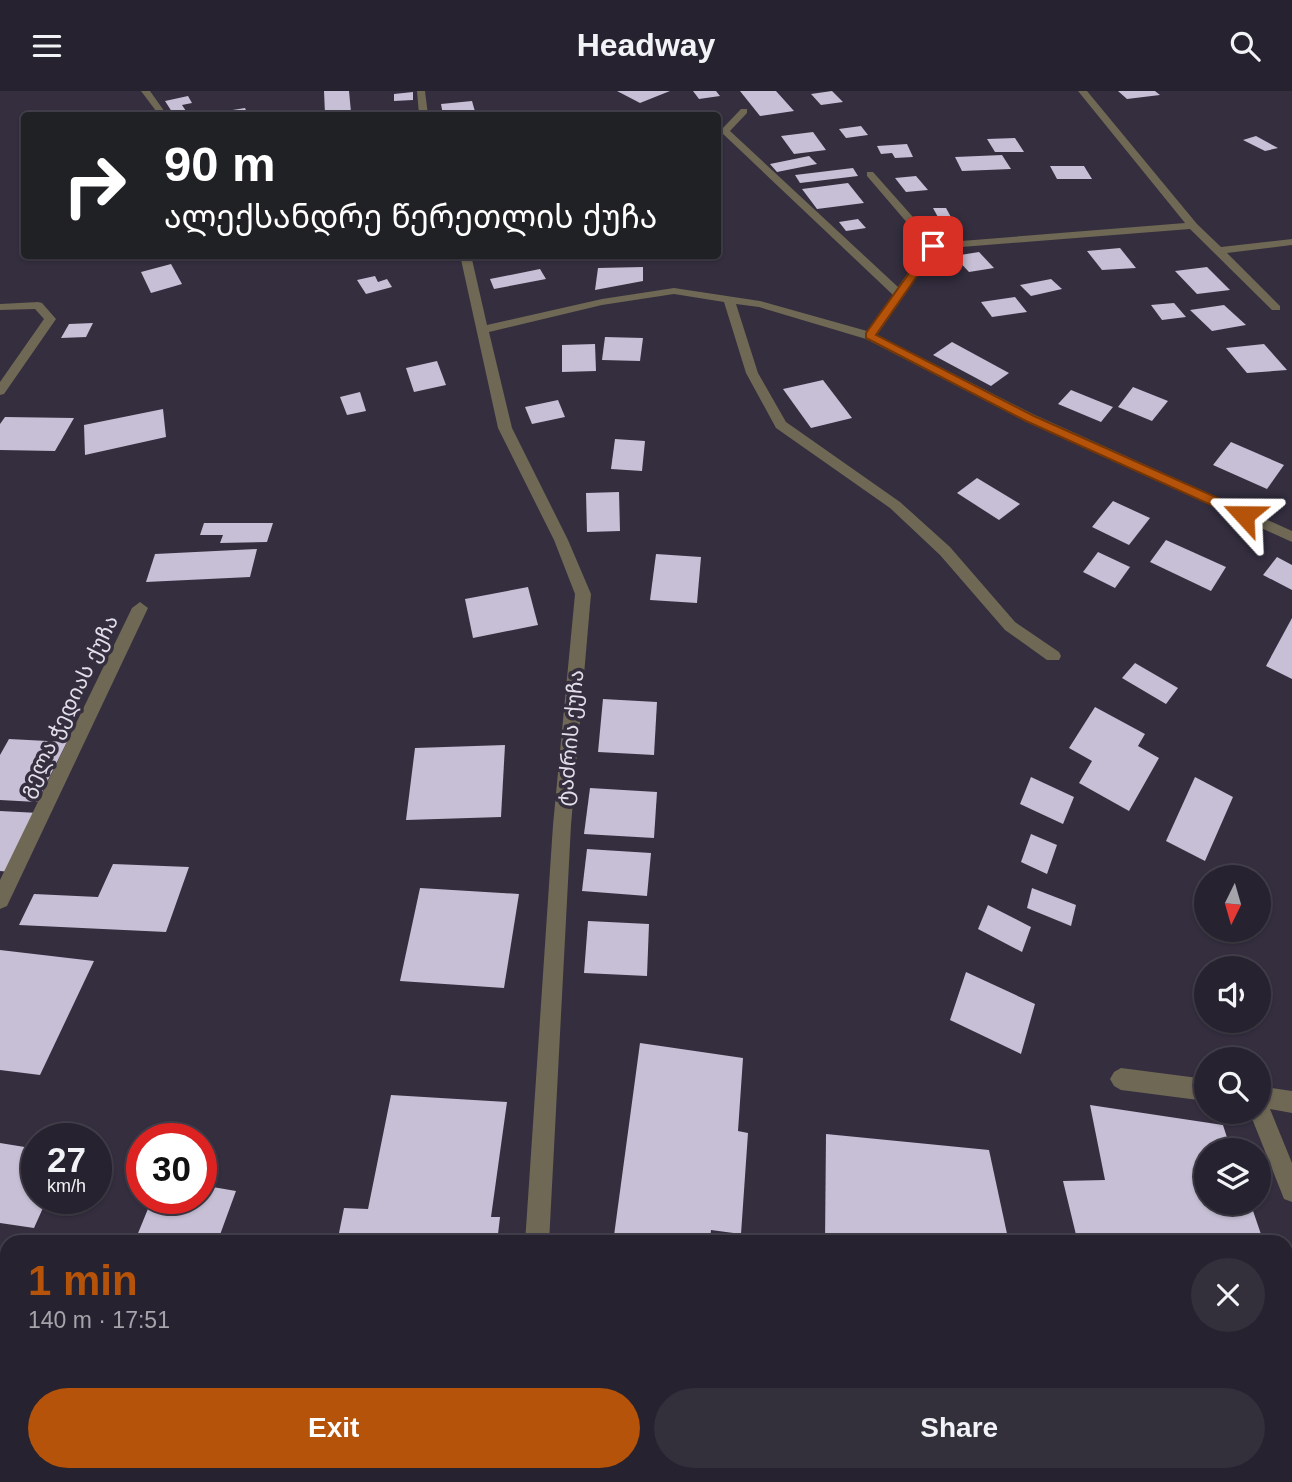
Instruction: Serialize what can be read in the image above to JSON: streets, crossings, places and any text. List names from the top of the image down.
{
  "streets": {
    "street": ["გელა ჭედიას ქუჩა", "ტაძრის ქუჩა"]
  },
  "north": "bottom",
  "page": {
    "header": "Headway",
    "turn": ["90 m", "ალექსანდრე წერეთლის ქუჩა"],
    "speed": "27 km/h",
    "limit": "30",
    "heading": ["1 min", "140 m · 17:51"],
    "buttons": ["Exit", "Share"]
  }
}
